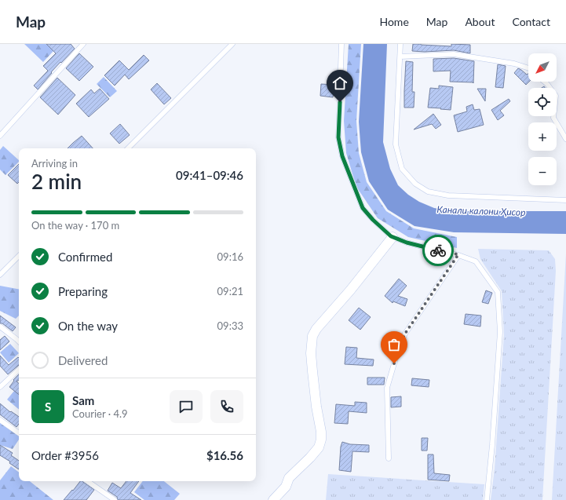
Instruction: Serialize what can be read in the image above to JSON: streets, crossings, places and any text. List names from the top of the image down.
{
  "water": ["Канали калони Ҳисор"],
  "north": "bottom left",
  "page": {
    "header": "Map",
    "nav": [
      "Home",
      "Map",
      "About",
      "Contact"
    ],
    "map_buttons": ["+", "−"],
    "heading": ["2 min", "Arriving in", "09:41–09:46"],
    "panel": [
      "Sam",
      "Courier · 4.9",
      "Order #3956",
      "$16.56"
    ],
    "bar": "On the way · 170 m",
    "list": [
      ["Confirmed", "09:16"],
      ["Preparing", "09:21"],
      ["On the way", "09:33"],
      "Delivered"
    ],
    "round": "S"
  }
}
